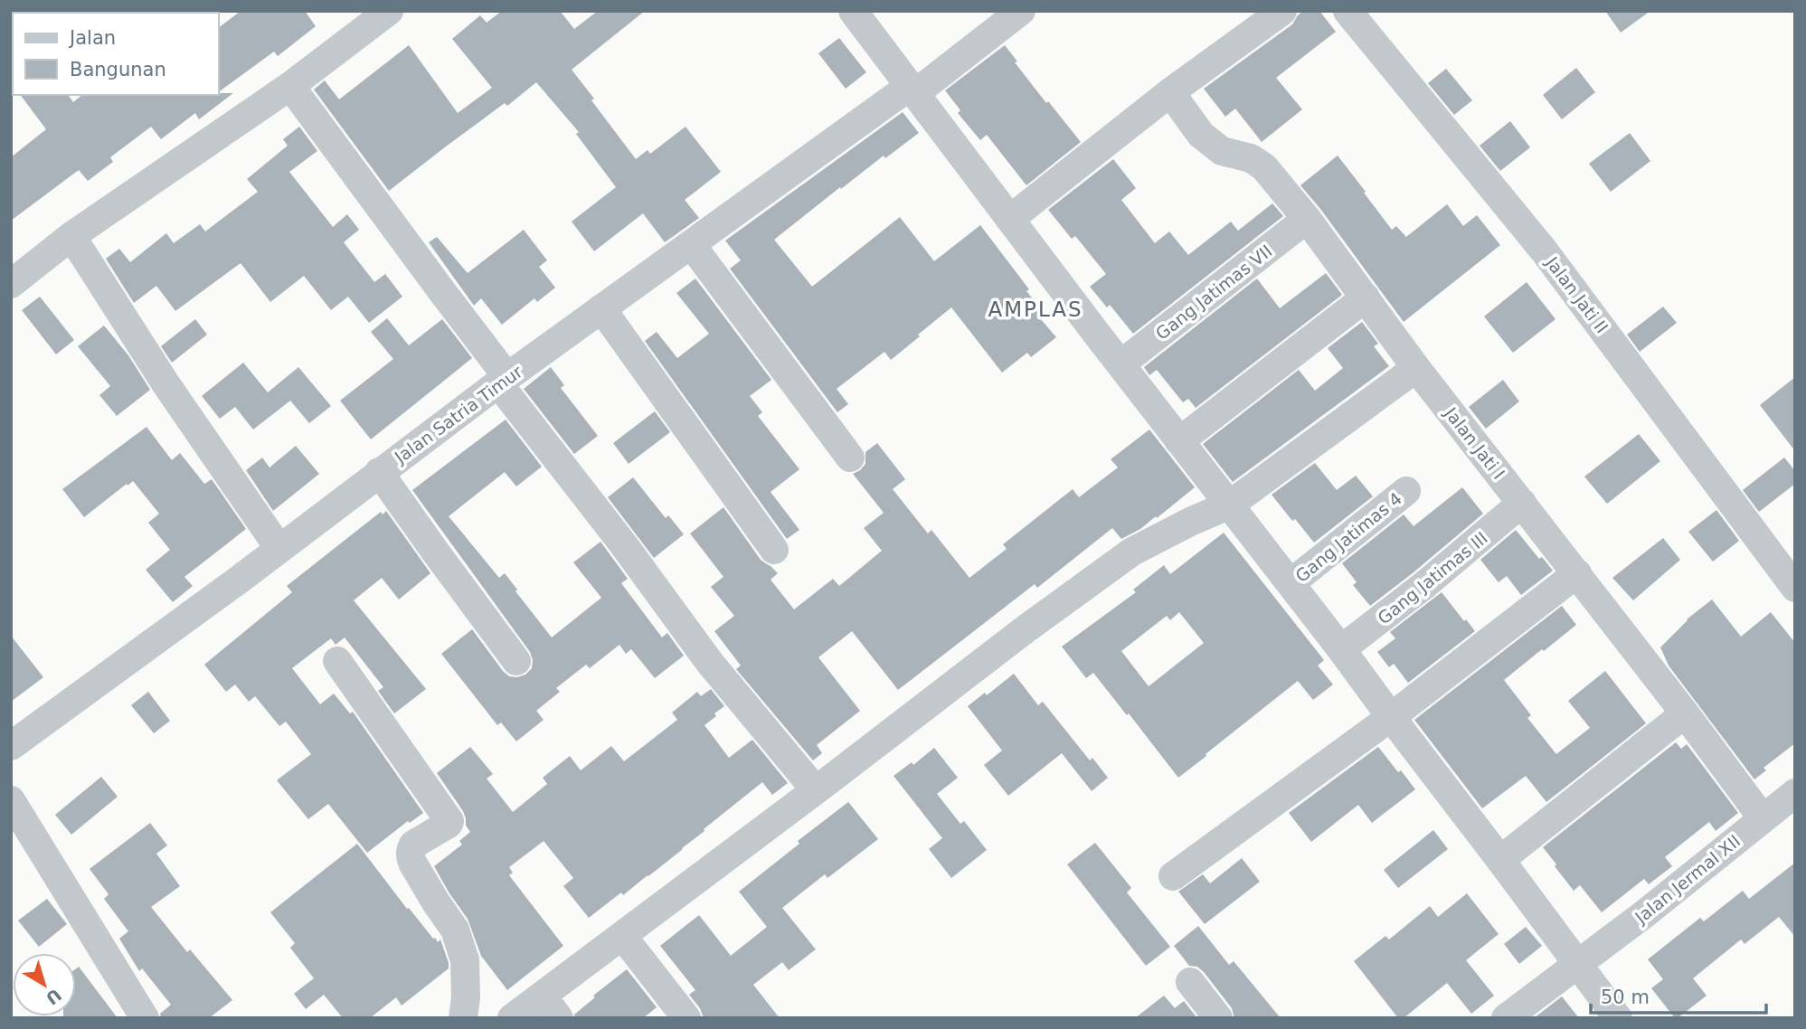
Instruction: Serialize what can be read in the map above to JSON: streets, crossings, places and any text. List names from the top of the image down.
{
  "streets": {
    "street": [
      "Gang Jatimas VII",
      "Jalan Jati II",
      "Jalan Satria Timur",
      "Jalan Jati I",
      "Gang Jatimas 4",
      "Gang Jatimas III",
      "Jalan Jermal XII"
    ]
  },
  "crossings": [
    ["Gang Jatimas VII", "Jalan Jati I"],
    ["Jalan Jati I", "Gang Jatimas III"],
    ["Jalan Jati I", "Jalan Jermal XII"]
  ],
  "districts": ["AMPLAS"],
  "legend": ["Jalan", "Bangunan"],
  "scale_bar": "50 m",
  "north": "bottom right"
}
